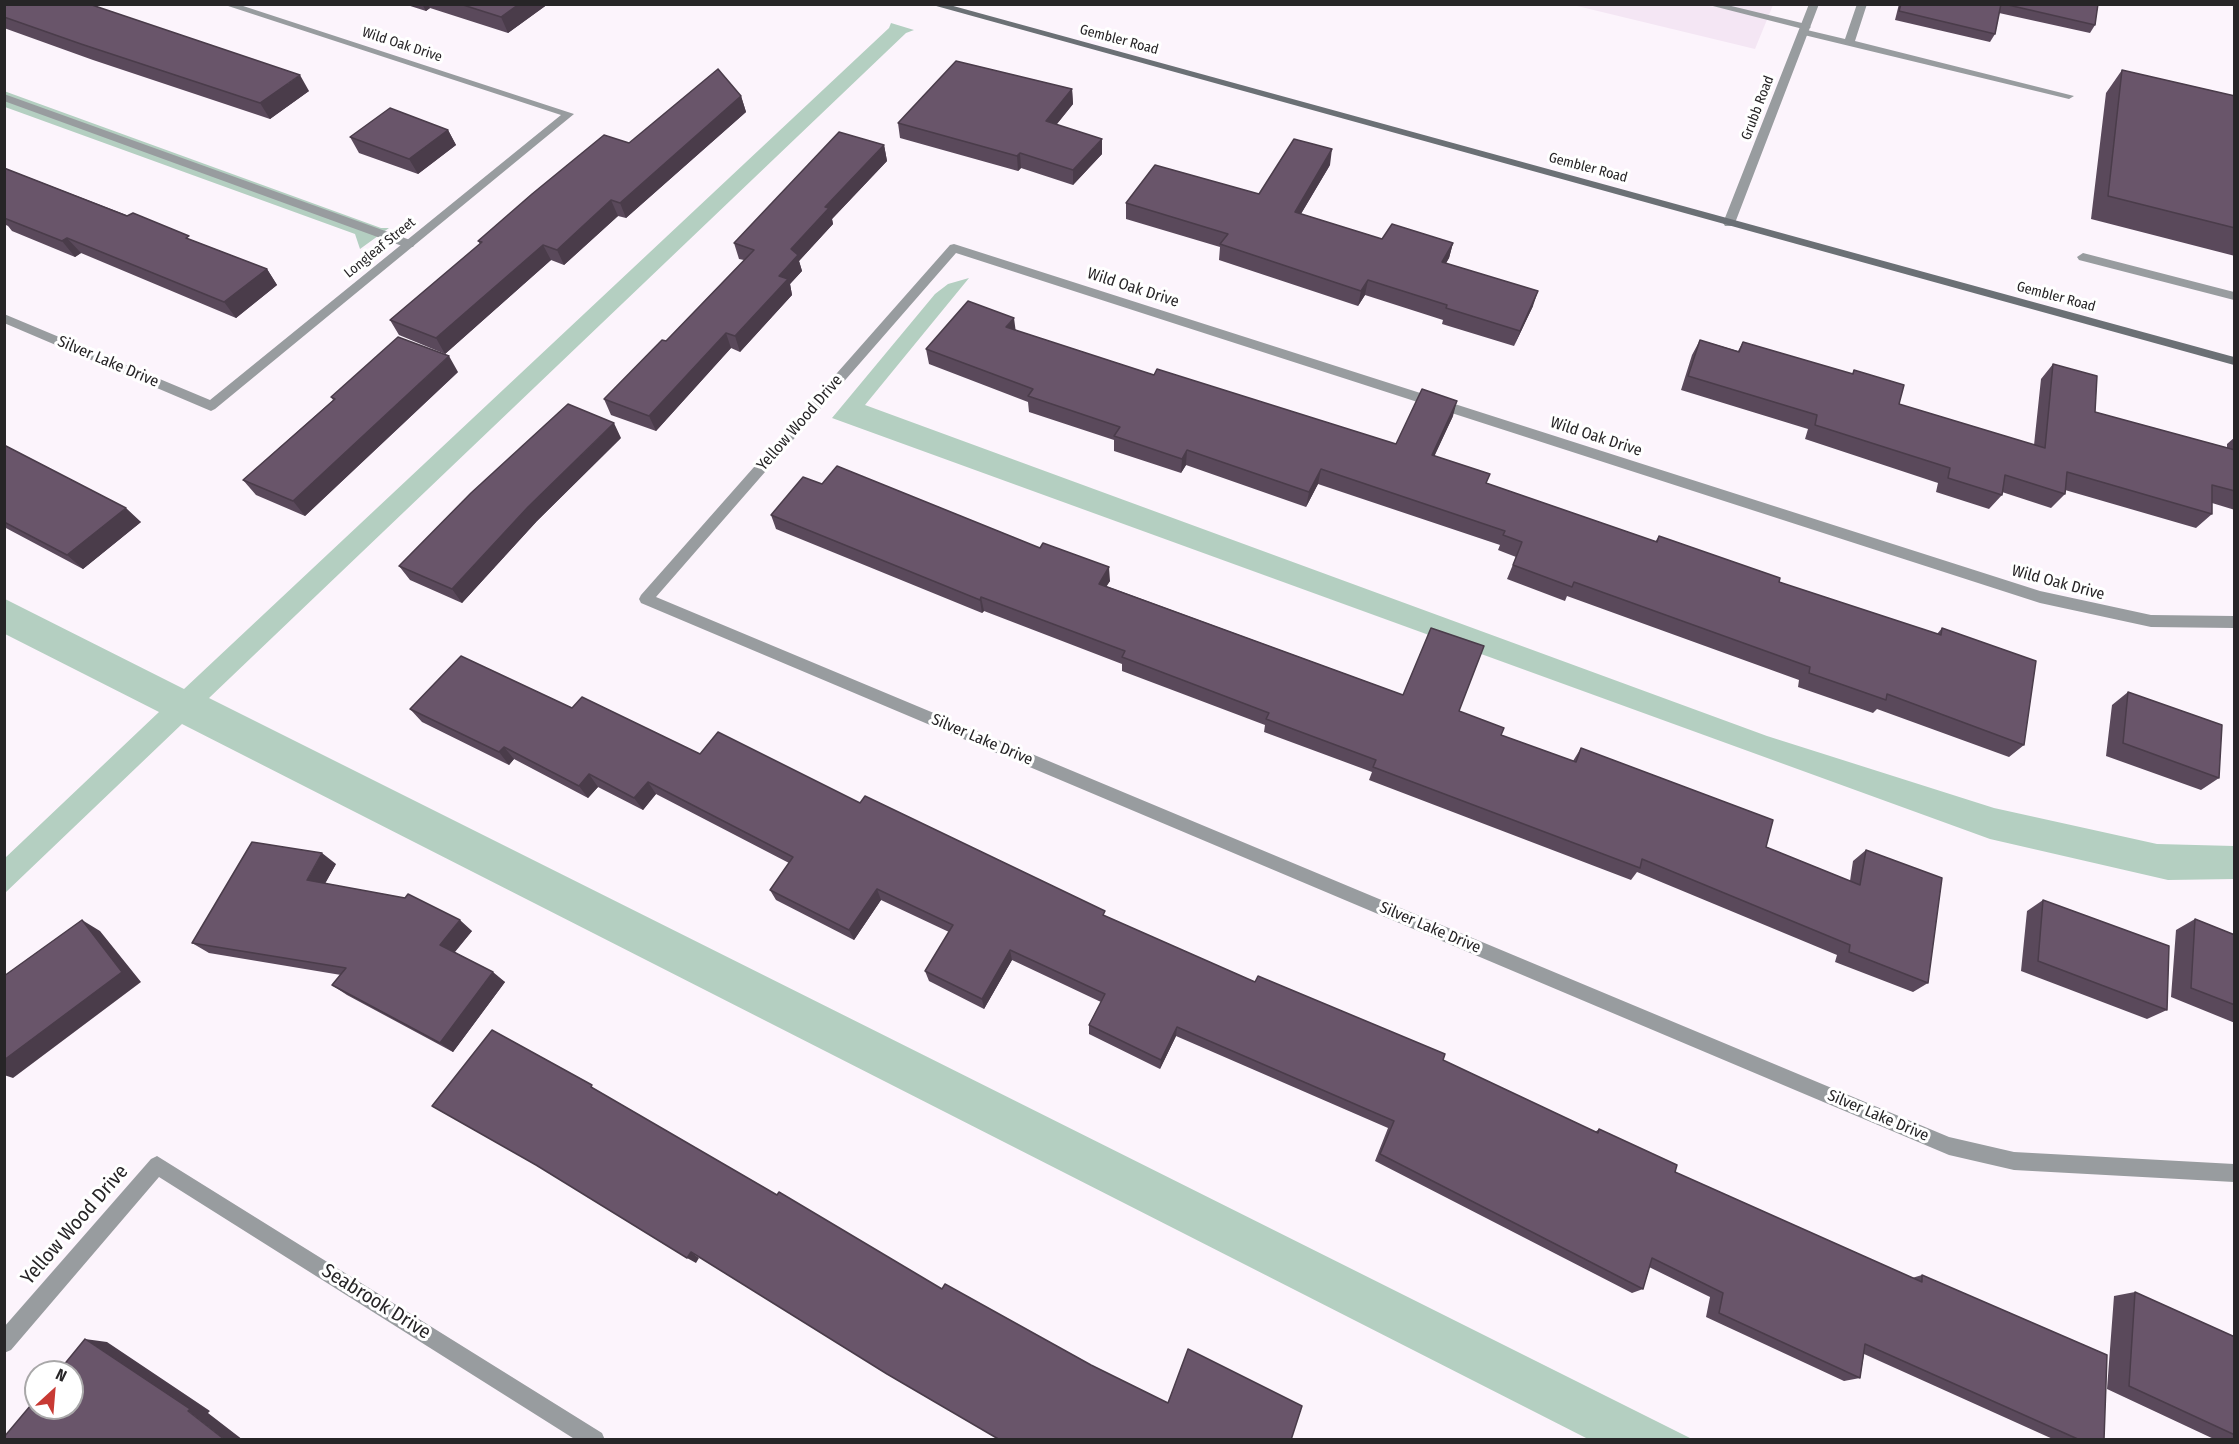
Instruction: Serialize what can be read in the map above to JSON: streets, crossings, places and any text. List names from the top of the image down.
{
  "streets": {
    "main road": ["Gembler Road"],
    "street": [
      "Wild Oak Drive",
      "Grubb Road",
      "Longleaf Street",
      "Silver Lake Drive",
      "Yellow Wood Drive",
      "Seabrook Drive"
    ]
  },
  "crossings": [
    ["Gembler Road", "Grubb Road"],
    ["Wild Oak Drive", "Longleaf Street"],
    ["Wild Oak Drive", "Yellow Wood Drive"],
    ["Longleaf Street", "Silver Lake Drive"],
    ["Silver Lake Drive", "Yellow Wood Drive"],
    ["Yellow Wood Drive", "Seabrook Drive"]
  ],
  "north": "top right"
}
